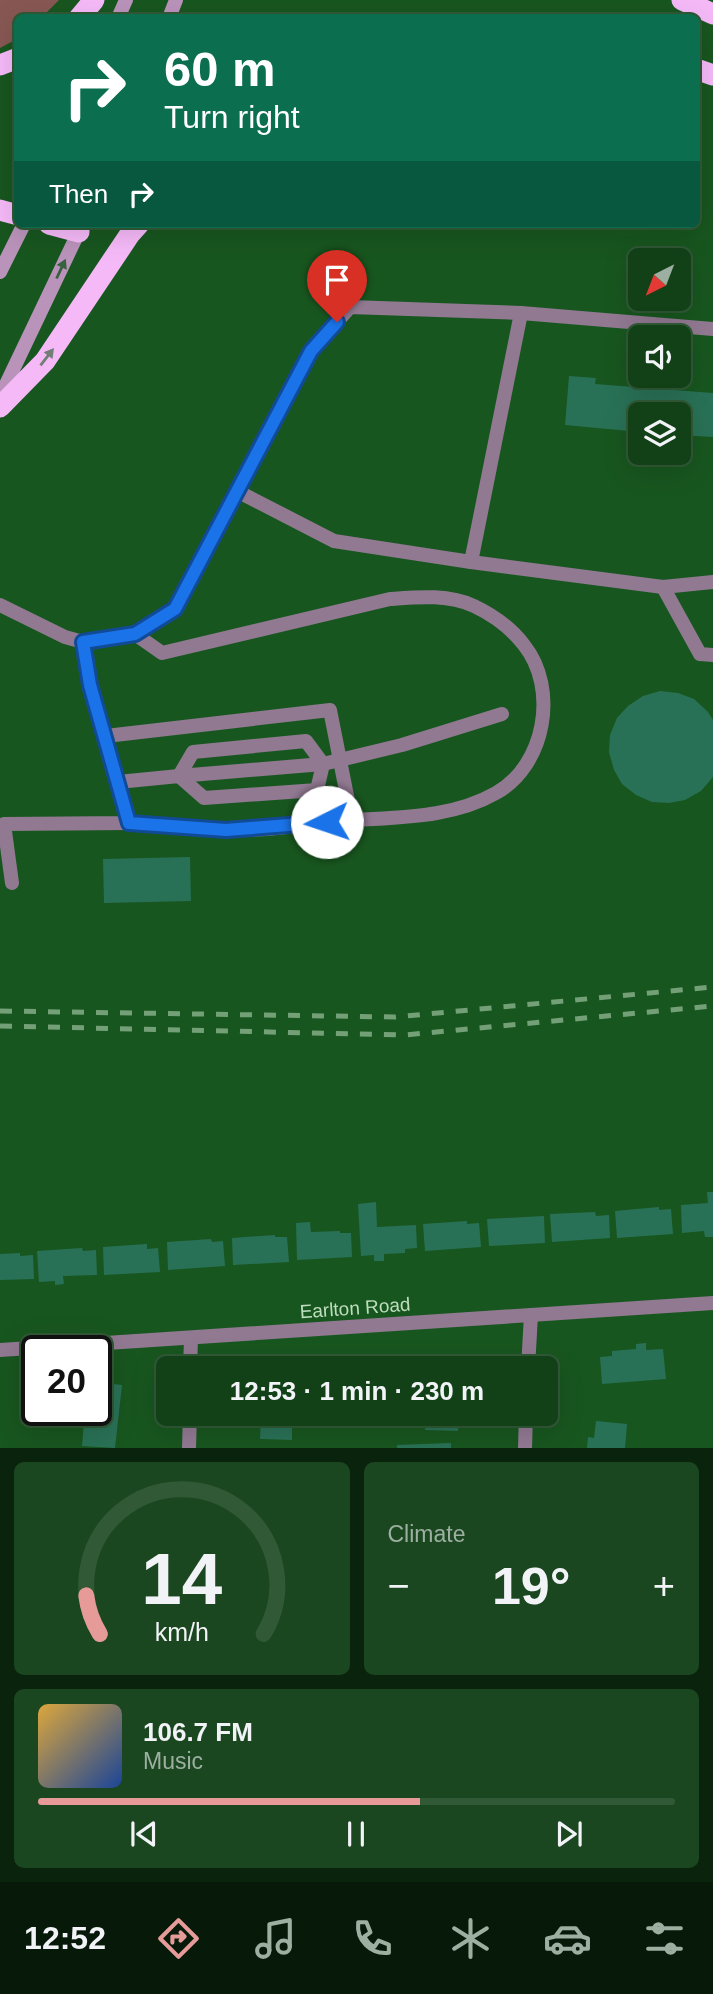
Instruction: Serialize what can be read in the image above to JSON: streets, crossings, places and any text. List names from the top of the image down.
{
  "streets": {
    "street": ["Earlton Road"]
  },
  "north": "bottom left",
  "page": {
    "turn": ["60 m", "Turn right"],
    "then": "Then",
    "limit": "20",
    "trip": "12:53 · 1 min · 230 m",
    "tile": "Climate",
    "heat": ["−", "19°", "+"],
    "song": ["106.7 FM", "Music"],
    "tabs": "12:52",
    "gauge": ["14", "km/h"]
  }
}
